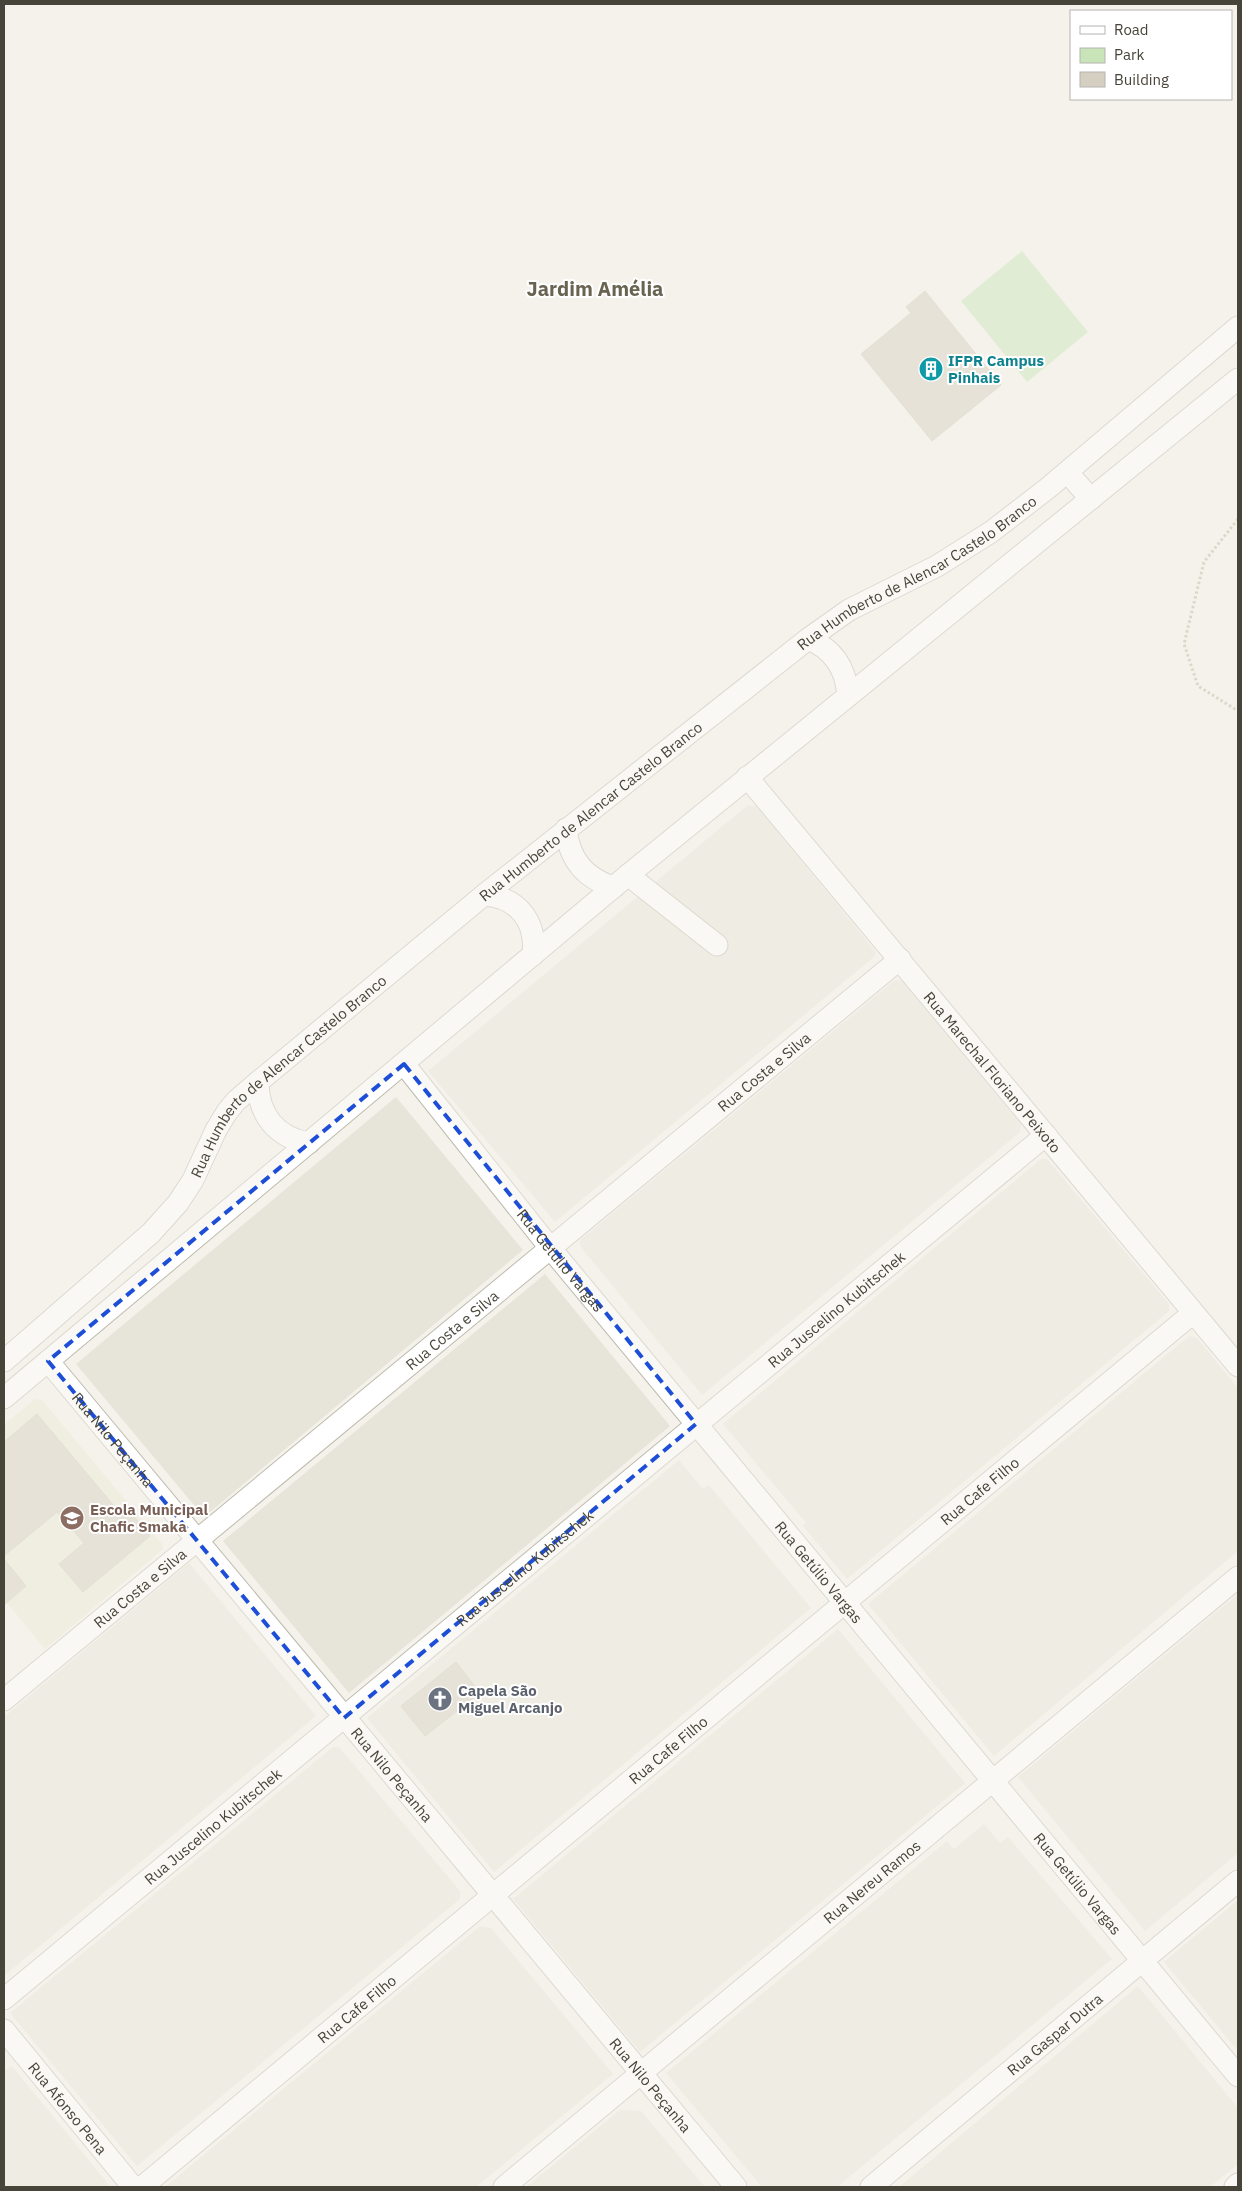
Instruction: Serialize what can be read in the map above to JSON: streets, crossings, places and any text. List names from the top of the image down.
{
  "streets": {
    "street": [
      "Rua Humberto de Alencar Castelo Branco",
      "Rua Costa e Silva",
      "Rua Marechal Floriano Peixoto",
      "Rua Getúlio Vargas",
      "Rua Juscelino Kubitschek",
      "Rua Nilo Peçanha",
      "Rua Cafe Filho",
      "Rua Nereu Ramos",
      "Rua Gaspar Dutra",
      "Rua Afonso Pena"
    ]
  },
  "crossings": [
    ["Rua Costa e Silva", "Rua Marechal Floriano Peixoto"],
    ["Rua Costa e Silva", "Rua Getúlio Vargas"],
    ["Rua Costa e Silva", "Rua Nilo Peçanha"],
    ["Rua Marechal Floriano Peixoto", "Rua Juscelino Kubitschek"],
    ["Rua Marechal Floriano Peixoto", "Rua Cafe Filho"],
    ["Rua Getúlio Vargas", "Rua Juscelino Kubitschek"],
    ["Rua Getúlio Vargas", "Rua Cafe Filho"],
    ["Rua Getúlio Vargas", "Rua Nereu Ramos"],
    ["Rua Getúlio Vargas", "Rua Gaspar Dutra"],
    ["Rua Juscelino Kubitschek", "Rua Nilo Peçanha"],
    ["Rua Nilo Peçanha", "Rua Cafe Filho"],
    ["Rua Nilo Peçanha", "Rua Nereu Ramos"]
  ],
  "districts": ["Jardim Amélia"],
  "places": {
    "building": ["IFPR Campus Pinhais"],
    "school or university": ["Escola Municipal Chafic Smaka"],
    "church": ["Capela São Miguel Arcanjo"]
  },
  "legend": ["Road", "Park", "Building"]
}
